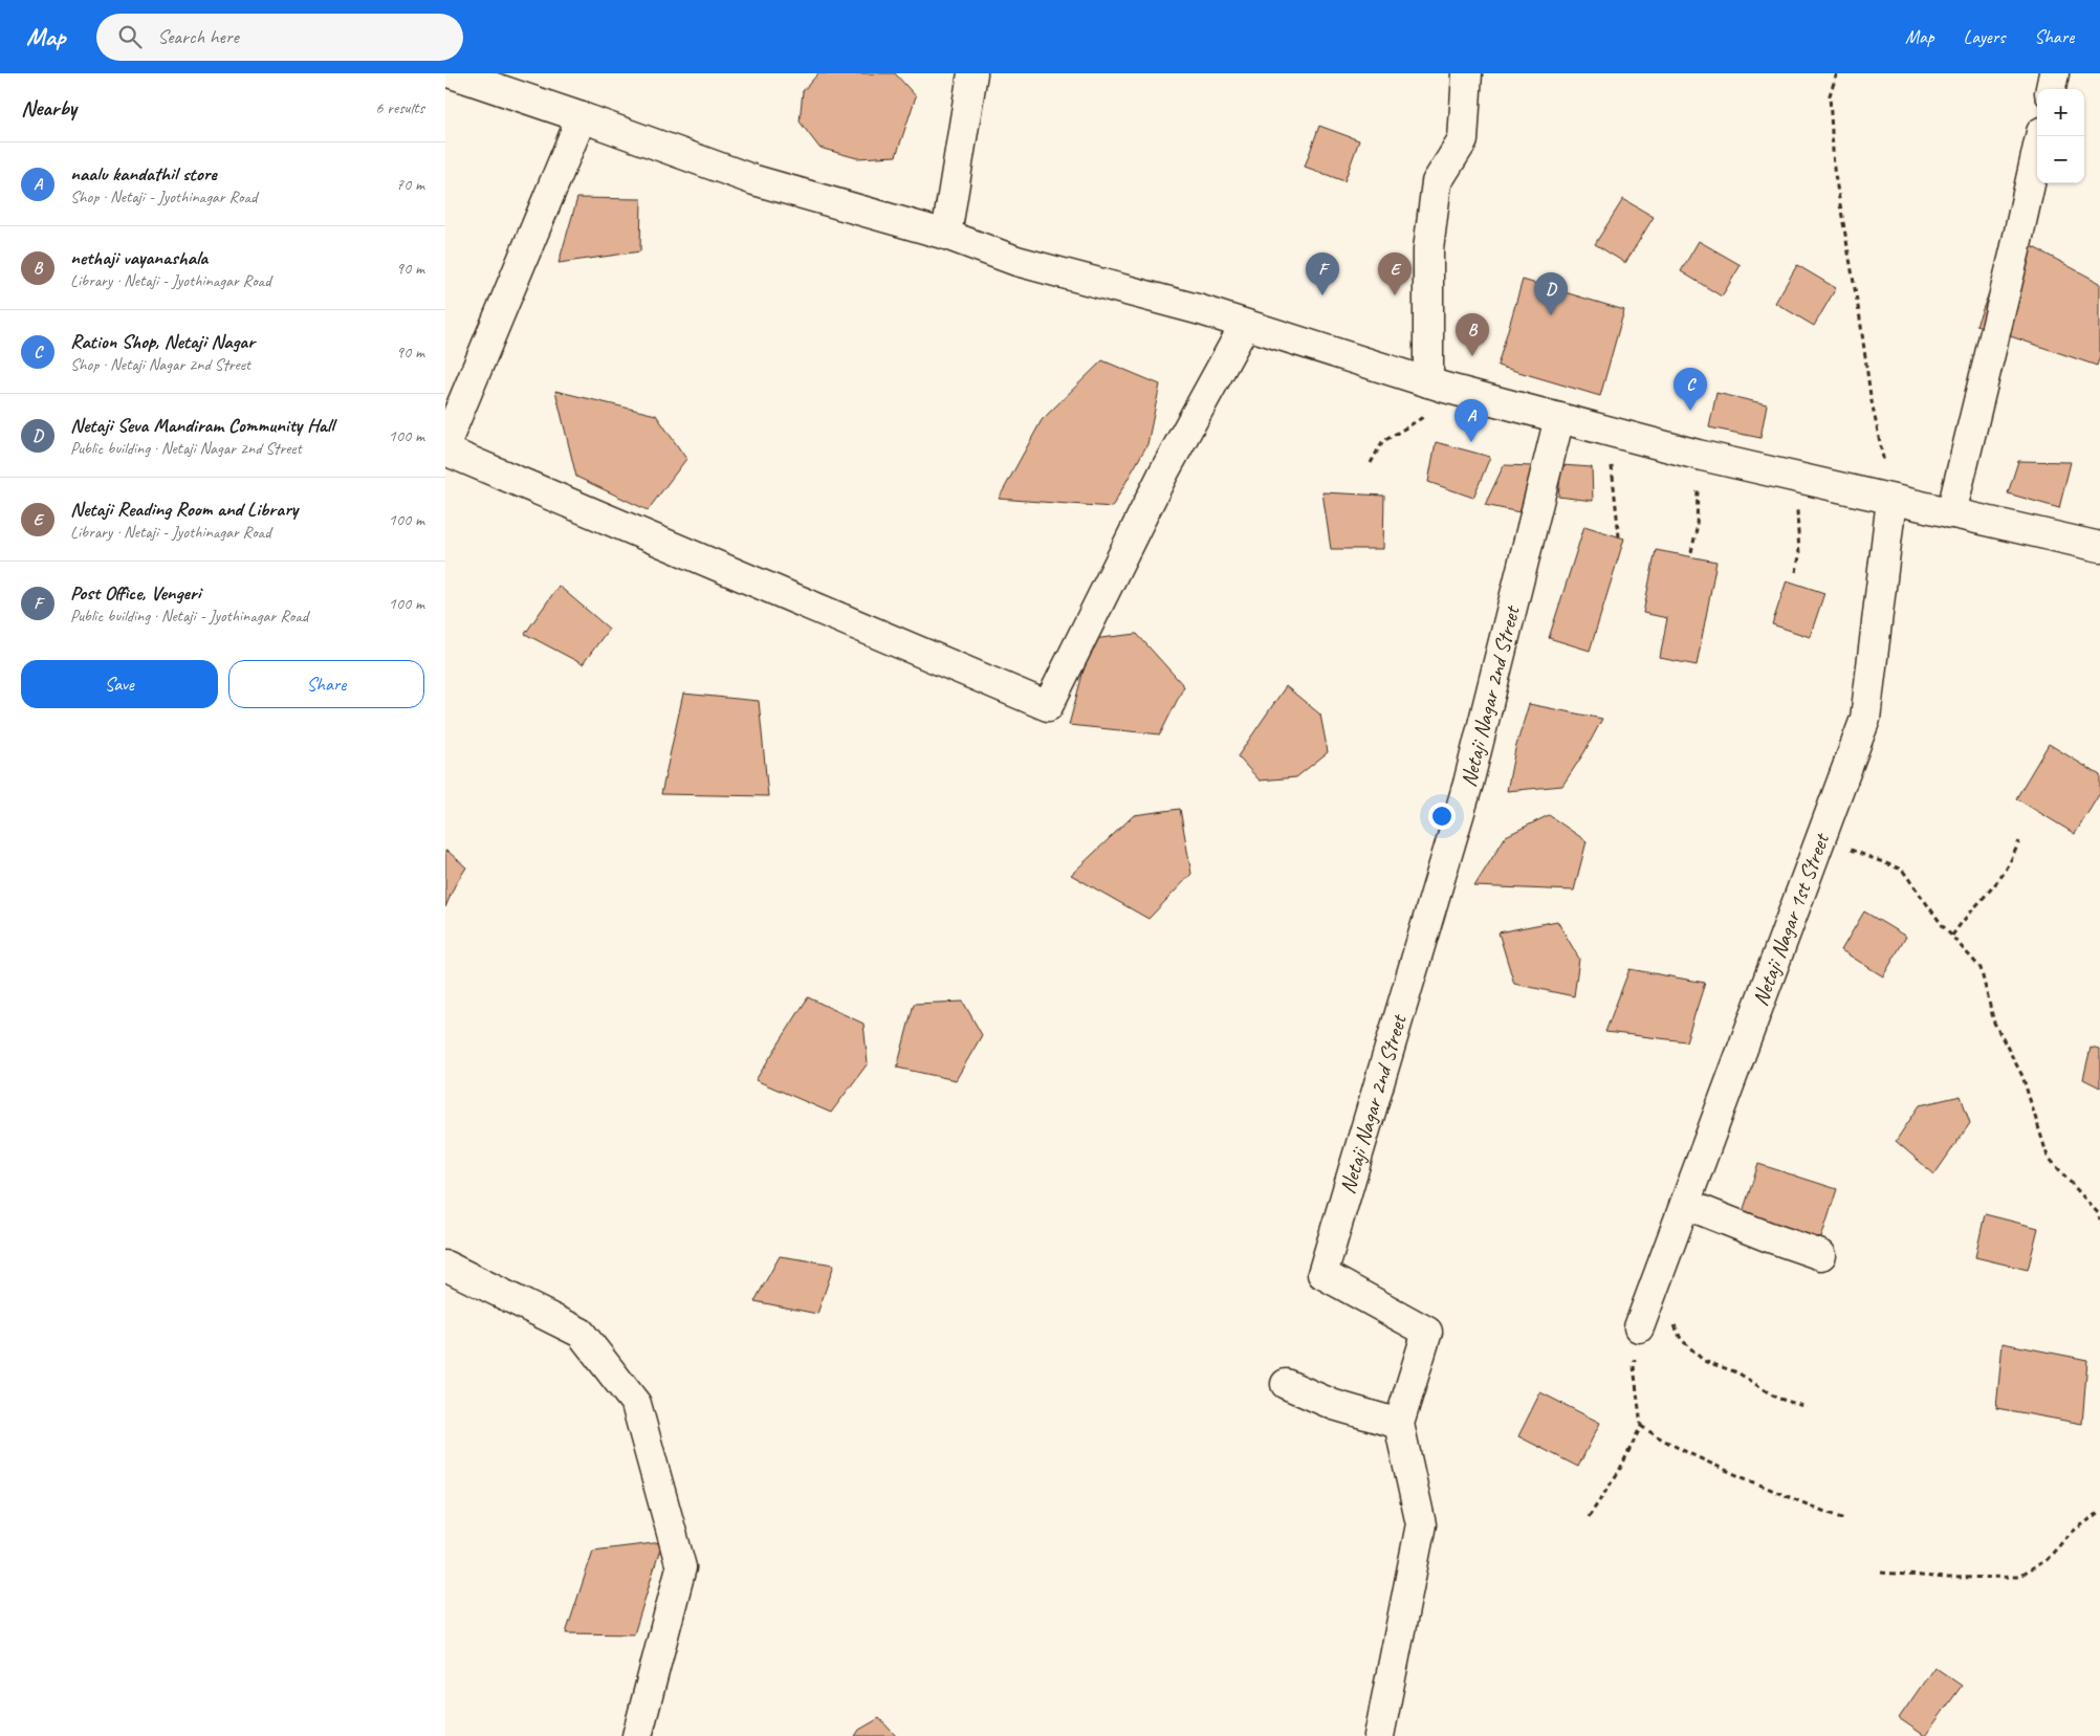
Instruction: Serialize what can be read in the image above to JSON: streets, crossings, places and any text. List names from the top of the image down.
{
  "streets": {
    "street": ["Netaji Nagar 2nd Street", "Netaji Nagar 1st Street"]
  },
  "page": {
    "header": "Map",
    "search": "Search here",
    "nav": ["Map", "Layers", "Share"],
    "heading": ["Nearby", "6 results"],
    "map_buttons": ["+", "−"],
    "list": [
      {
        "mark": "A",
        "name": "naalu kandathil store",
        "note": "Shop · Netaji - Jyothinagar Road",
        "value": "70 m"
      },
      {
        "mark": "B",
        "name": "nethaji vayanashala",
        "note": "Library · Netaji - Jyothinagar Road",
        "value": "90 m"
      },
      {
        "mark": "C",
        "name": "Ration Shop, Netaji Nagar",
        "note": "Shop · Netaji Nagar 2nd Street",
        "value": "90 m"
      },
      {
        "mark": "D",
        "name": "Netaji Seva Mandiram Community Hall",
        "note": "Public building · Netaji Nagar 2nd Street",
        "value": "100 m"
      },
      {
        "mark": "E",
        "name": "Netaji Reading Room and Library",
        "note": "Library · Netaji - Jyothinagar Road",
        "value": "100 m"
      },
      {
        "mark": "F",
        "name": "Post Office, Vengeri",
        "note": "Public building · Netaji - Jyothinagar Road",
        "value": "100 m"
      }
    ],
    "pins": [
      "E",
      "F",
      "D",
      "B",
      "C",
      "A"
    ],
    "buttons": ["Save", "Share"]
  }
}
